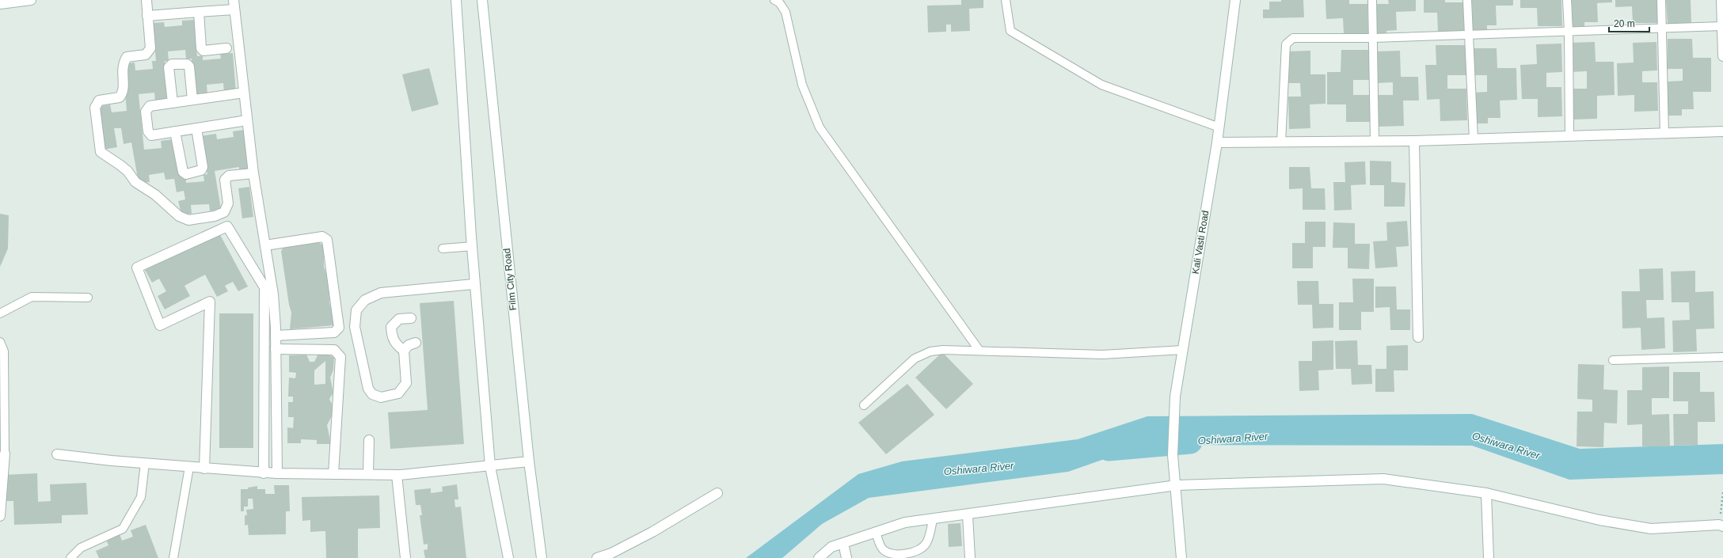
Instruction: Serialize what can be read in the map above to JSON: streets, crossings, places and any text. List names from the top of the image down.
{
  "streets": {
    "street": ["Kali Vasti Road", "Film City Road"]
  },
  "water": ["Oshiwara River"],
  "scale_bar": "20 m"
}
